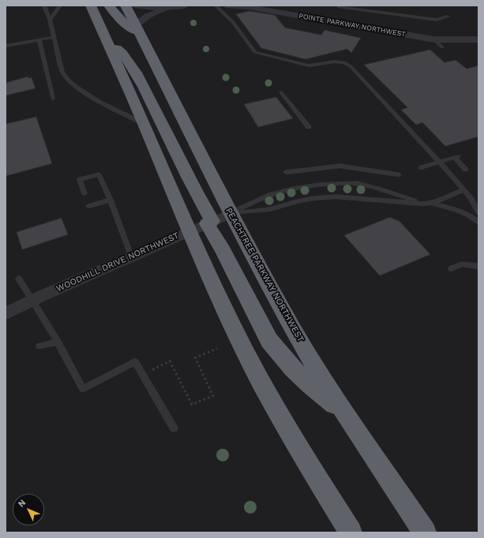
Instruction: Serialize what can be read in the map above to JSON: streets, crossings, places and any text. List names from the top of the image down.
{
  "streets": {
    "highway": ["PEACHTREE PARKWAY NORTHWEST"],
    "street": ["POINTE PARKWAY NORTHWEST", "WOODHILL DRIVE NORTHWEST"]
  },
  "crossings": [
    ["WOODHILL DRIVE NORTHWEST", "PEACHTREE PARKWAY NORTHWEST"]
  ],
  "north": "top left"
}
